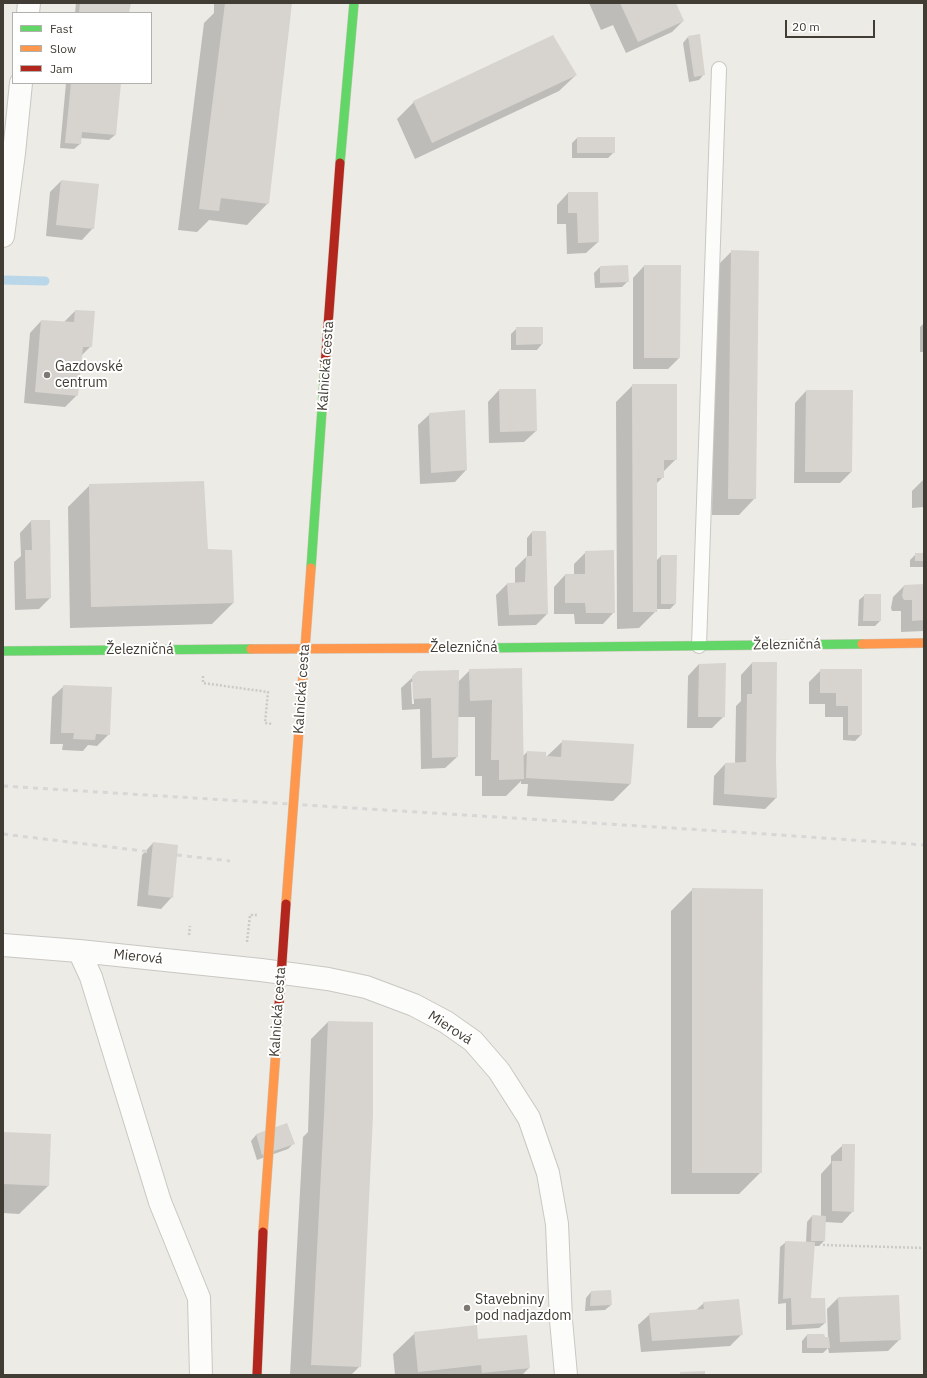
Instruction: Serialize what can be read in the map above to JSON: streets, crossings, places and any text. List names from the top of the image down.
{
  "streets": {
    "main road": ["Kalnická cesta", "Železničná"],
    "street": ["Mierová"]
  },
  "places": ["Gazdovské centrum", "Stavebniny pod nadjazdom"],
  "legend": ["Fast", "Slow", "Jam"],
  "scale_bar": "20 m"
}
